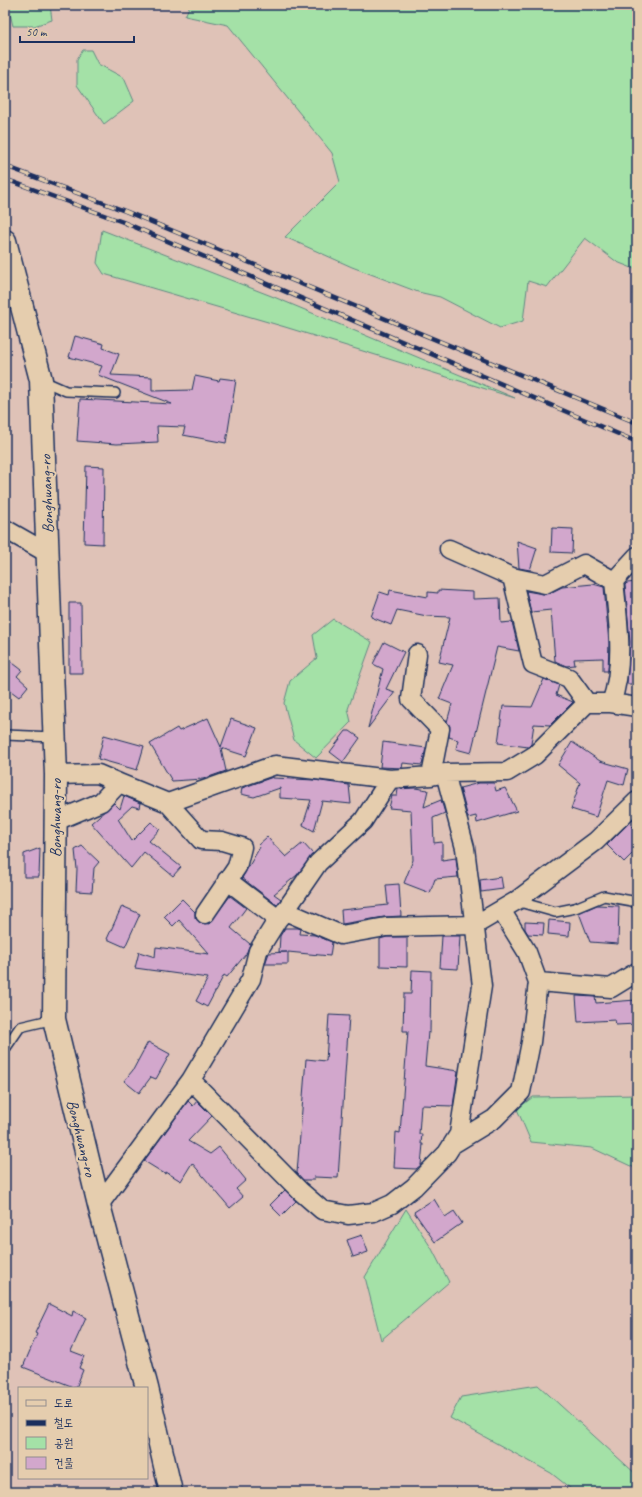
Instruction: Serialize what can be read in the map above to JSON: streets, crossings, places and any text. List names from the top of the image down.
{
  "streets": {
    "street": ["Bonghwang-ro"]
  },
  "legend": [
    "도로",
    "철도",
    "공원",
    "건물"
  ],
  "scale_bar": "50 m"
}
